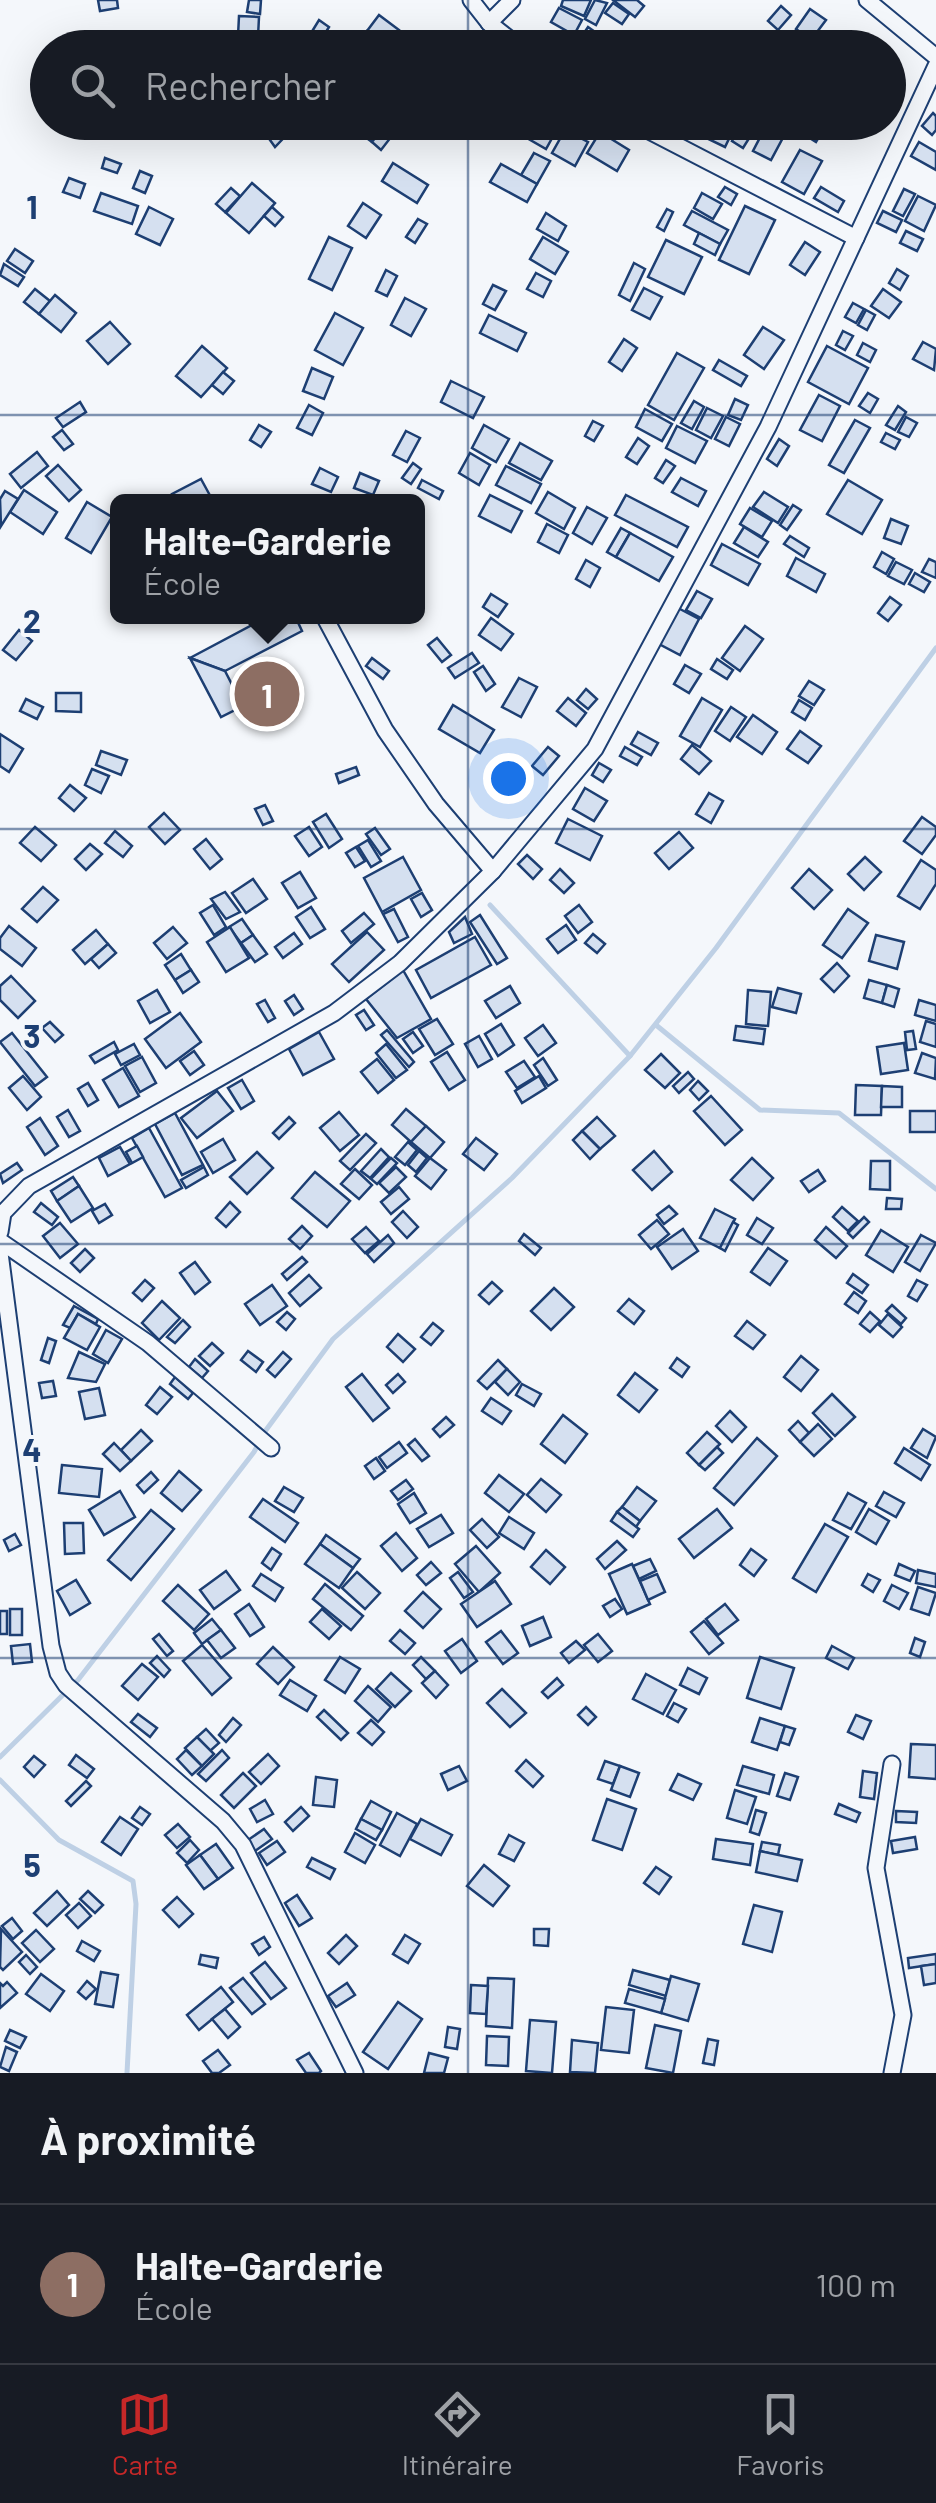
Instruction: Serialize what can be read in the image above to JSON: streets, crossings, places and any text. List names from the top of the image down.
{
  "page": {
    "search": "Rechercher",
    "popup": ["Halte-Garderie", "École"],
    "pins": "1",
    "heading": "À proximité",
    "list": [
      {
        "mark": "1",
        "name": "Halte-Garderie",
        "note": "École",
        "value": "100 m"
      }
    ],
    "nav": ["Carte", "Itinéraire", "Favoris"]
  },
  "grid": {
    "rows": [
      "1",
      "2",
      "3",
      "4",
      "5"
    ]
  }
}
